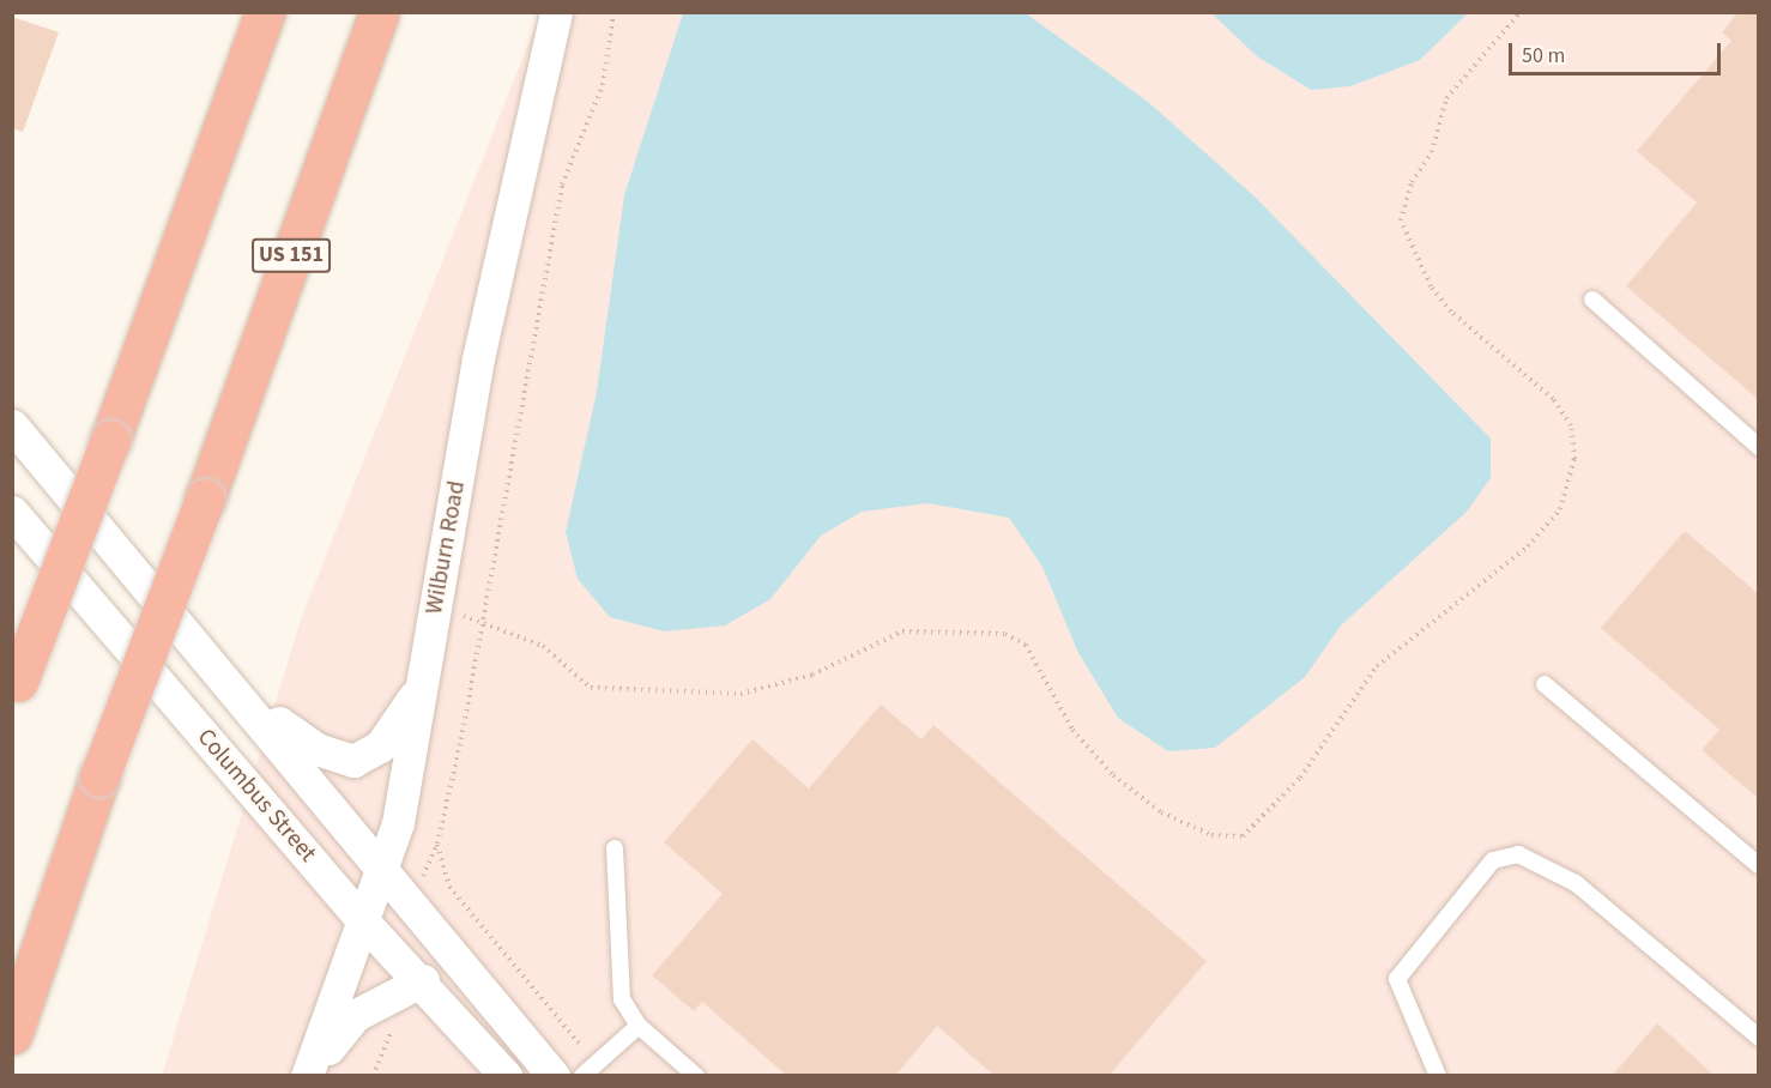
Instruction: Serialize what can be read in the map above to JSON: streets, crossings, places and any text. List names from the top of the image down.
{
  "streets": {
    "highway": ["US 151"],
    "street": ["Wilburn Road", "Columbus Street"]
  },
  "crossings": [
    ["Wilburn Road", "Columbus Street"]
  ],
  "scale_bar": "50 m"
}
